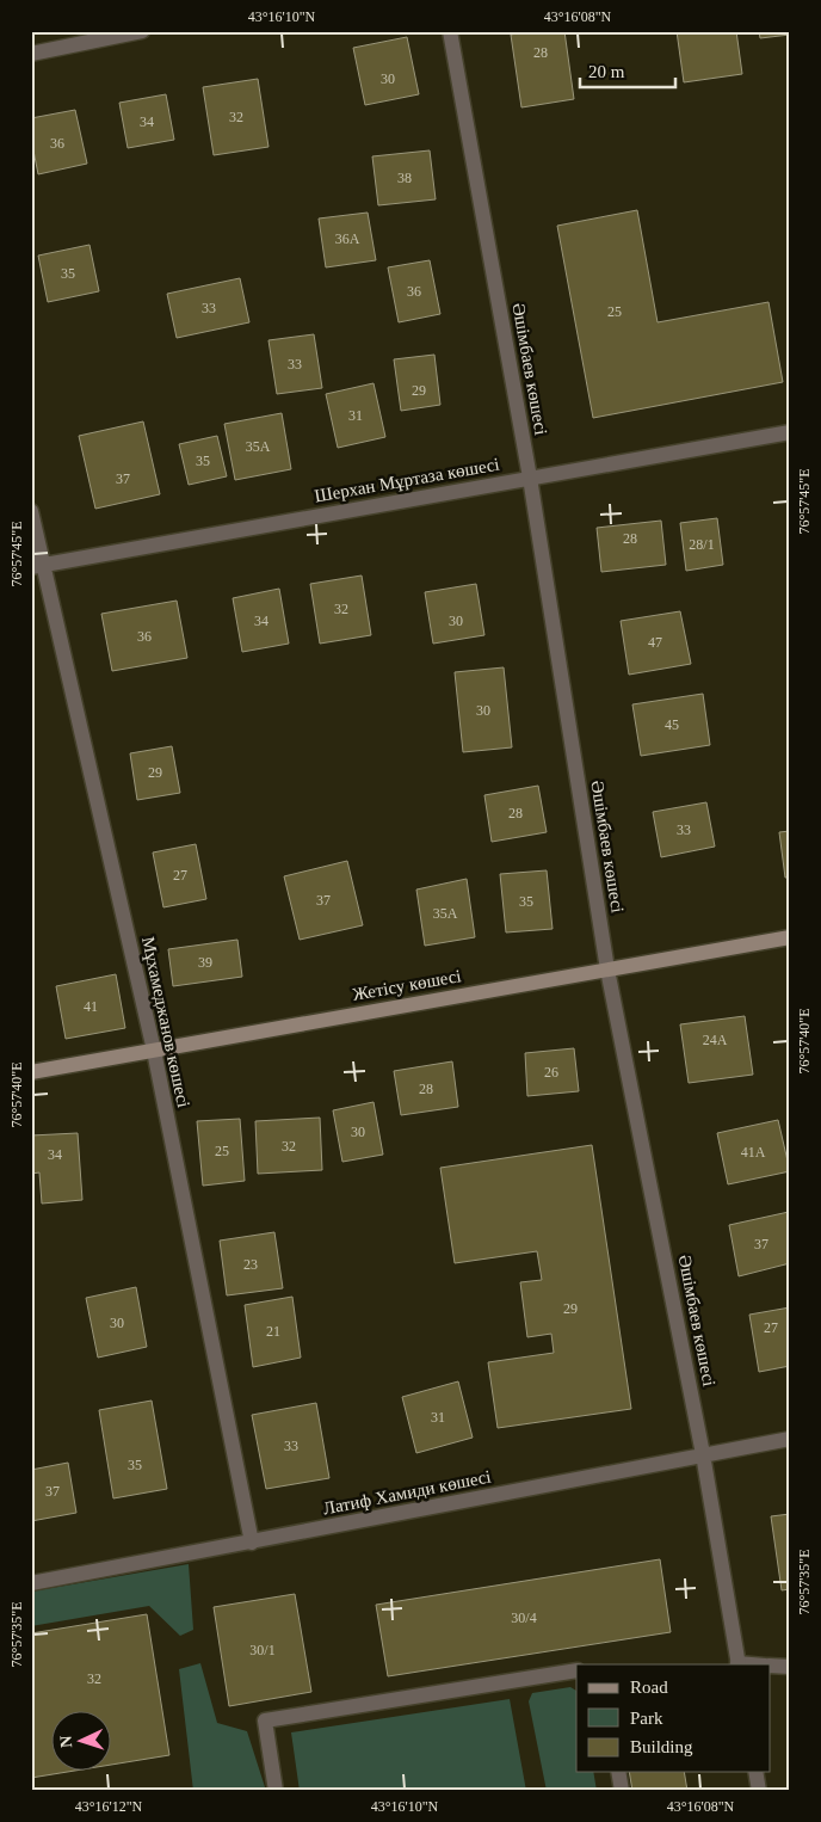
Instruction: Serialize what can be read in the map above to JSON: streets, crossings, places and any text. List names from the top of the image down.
{
  "streets": {
    "main road": ["Жетісу көшесі"],
    "street": [
      "Әшімбаев көшесі",
      "Шерхан Мұртаза көшесі",
      "Мұхамеджанов көшесі",
      "Латиф Хамиди көшесі"
    ]
  },
  "crossings": [
    ["Әшімбаев көшесі", "Шерхан Мұртаза көшесі"],
    ["Әшімбаев көшесі", "Жетісу көшесі"],
    ["Әшімбаев көшесі", "Латиф Хамиди көшесі"],
    ["Шерхан Мұртаза көшесі", "Мұхамеджанов көшесі"],
    ["Жетісу көшесі", "Мұхамеджанов көшесі"],
    ["Мұхамеджанов көшесі", "Латиф Хамиди көшесі"]
  ],
  "house_numbers": [
    "28",
    "30",
    "32",
    "34",
    "36",
    "38",
    "36А",
    "35",
    "36",
    "33",
    "25",
    "33",
    "29",
    "31",
    "35А",
    "35",
    "37",
    "28",
    "28/1",
    "32",
    "34",
    "30",
    "36",
    "47",
    "30",
    "45",
    "29",
    "28",
    "33",
    "27",
    "37",
    "35",
    "35А",
    "39",
    "41",
    "24А",
    "26",
    "28",
    "30",
    "32",
    "25",
    "41А",
    "34",
    "37",
    "23",
    "29",
    "30",
    "27",
    "21",
    "31",
    "33",
    "35",
    "37",
    "30/4",
    "30/1",
    "32"
  ],
  "legend": ["Road", "Park", "Building"],
  "scale_bar": "20 m",
  "north": "left",
  "coordinates": [
    "43°16'10\"N",
    "43°16'08\"N",
    "76°57'45\"E",
    "76°57'40\"E",
    "76°57'35\"E",
    "43°16'12\"N"
  ]
}
